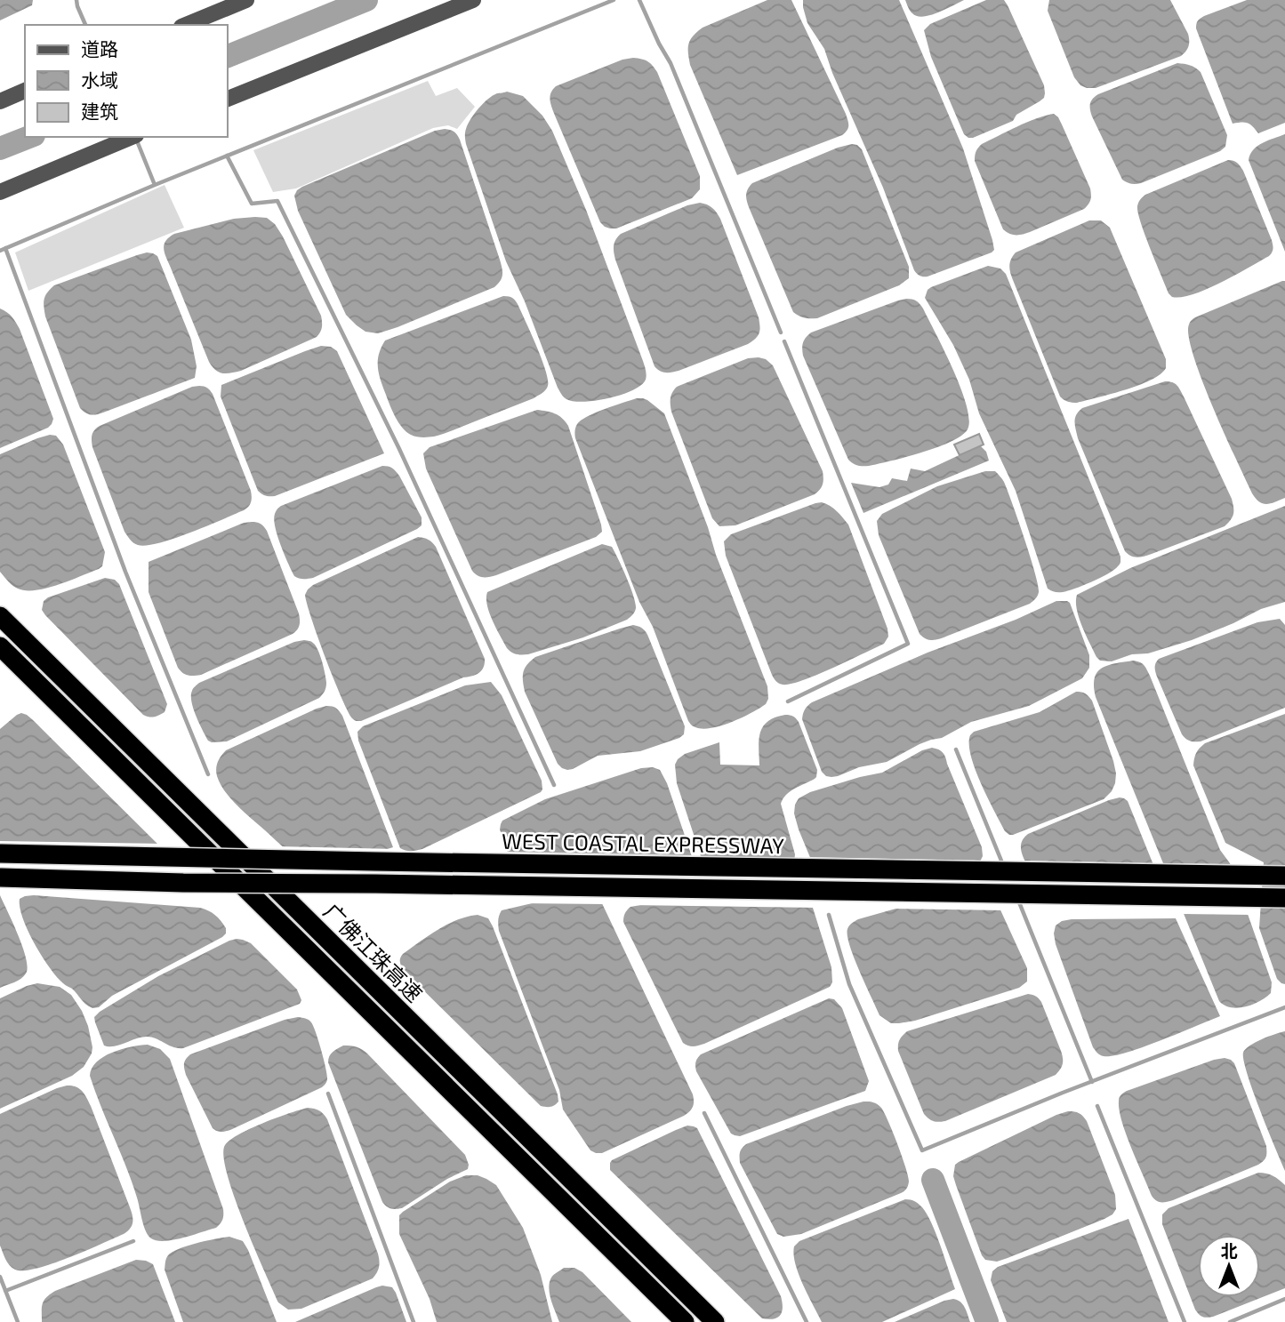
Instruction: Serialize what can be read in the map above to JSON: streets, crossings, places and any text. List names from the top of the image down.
{
  "streets": {
    "highway": ["WEST COASTAL EXPRESSWAY", "广佛江珠高速"]
  },
  "legend": ["道路", "水域", "建筑"],
  "north": "top"
}
